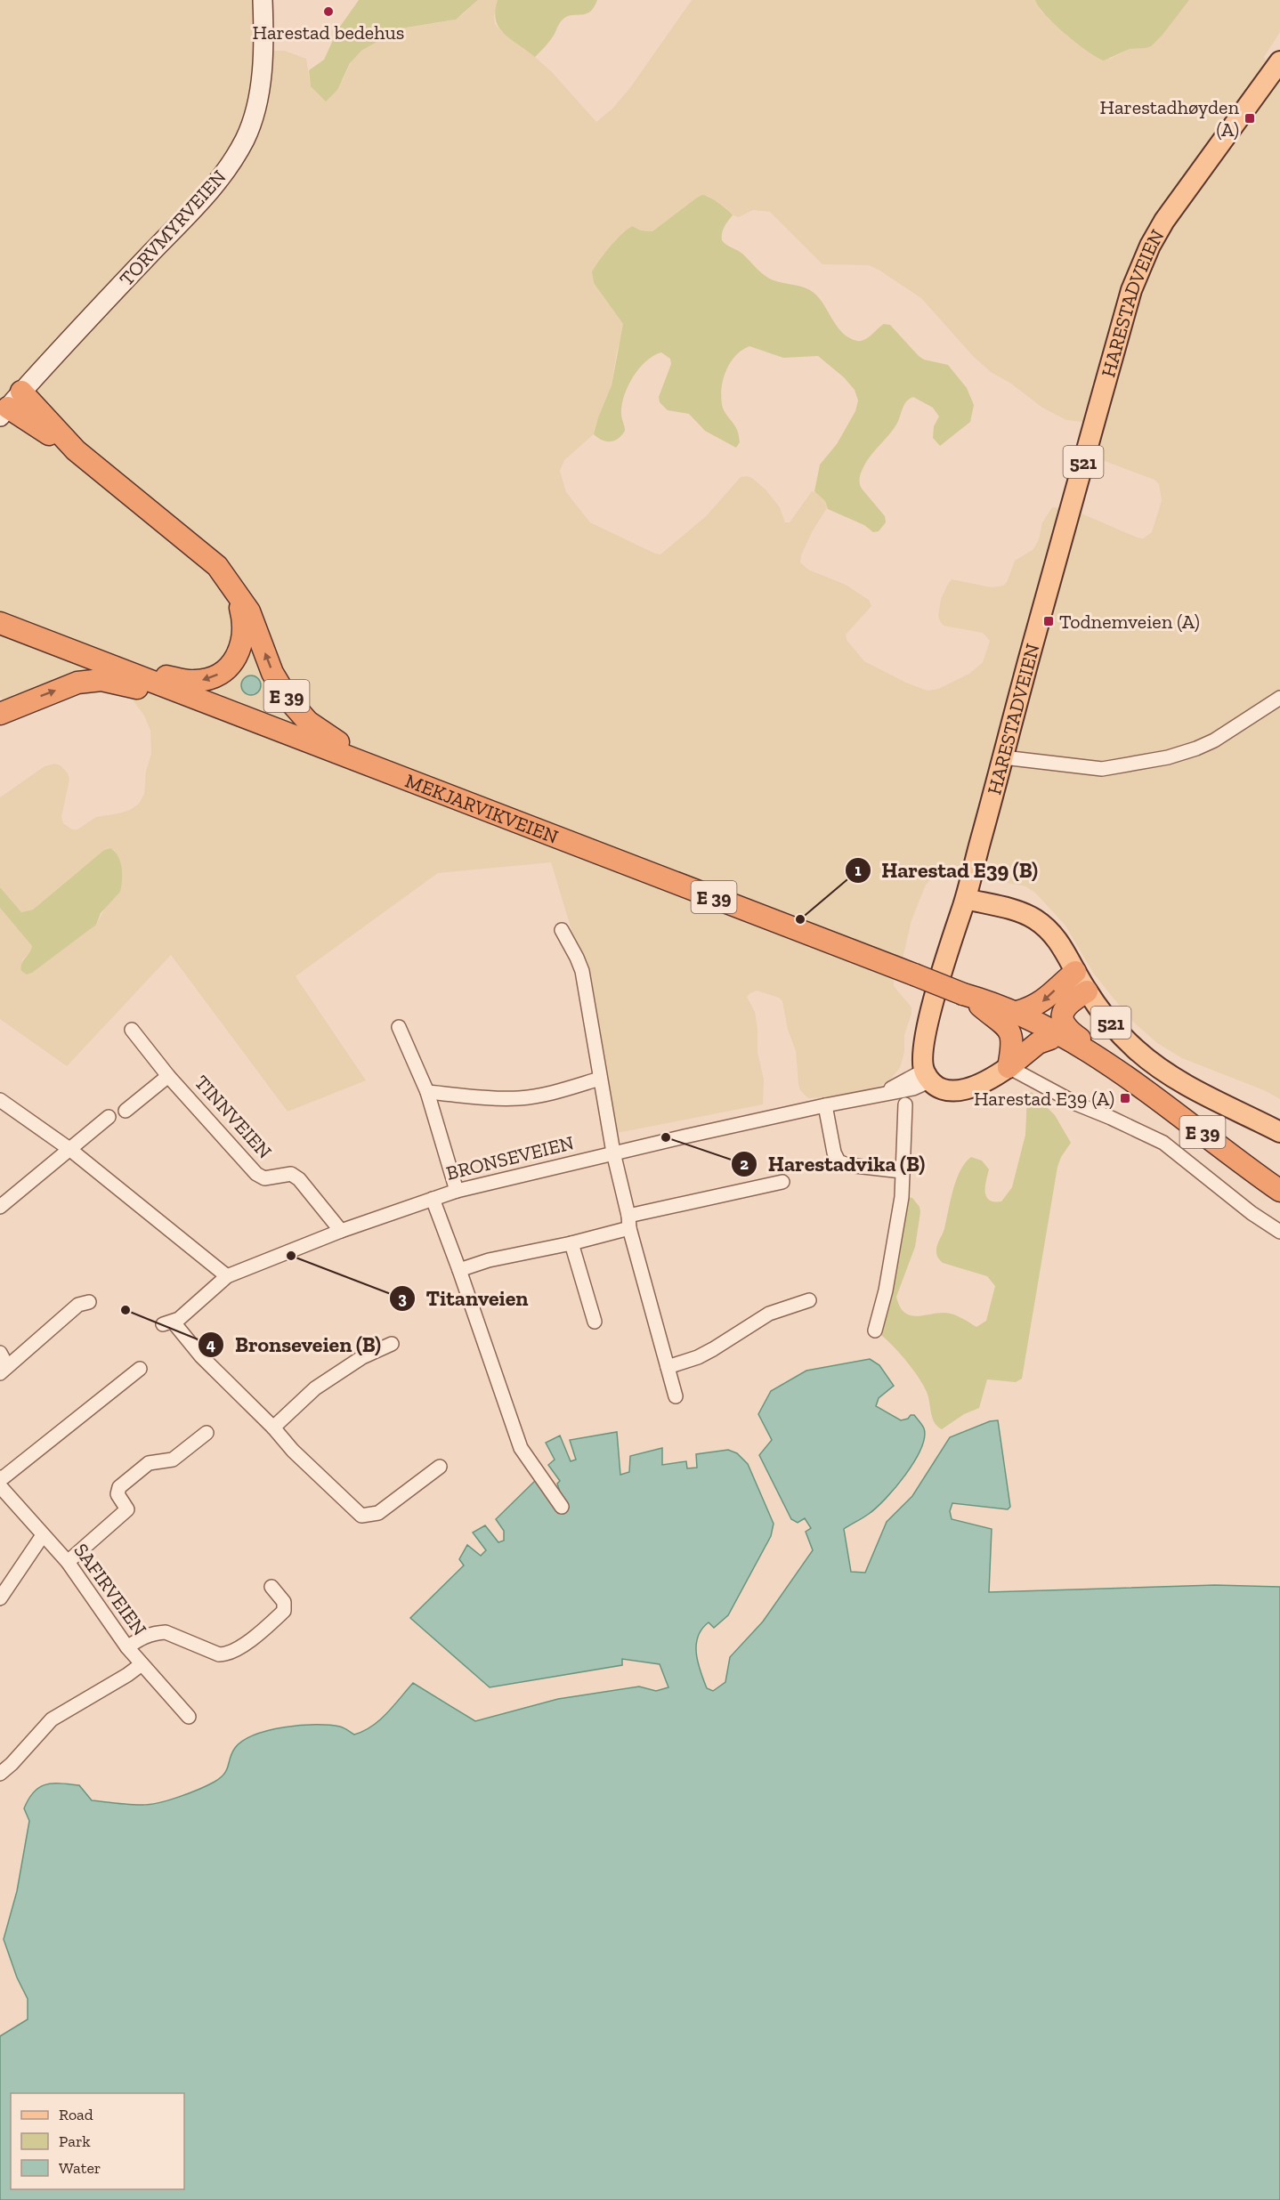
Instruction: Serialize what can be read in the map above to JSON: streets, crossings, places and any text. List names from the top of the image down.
{
  "streets": {
    "highway": ["E 39", "MEKJARVIKVEIEN"],
    "main road": ["TORVMYRVEIEN", "HARESTADVEIEN", "521"],
    "street": ["TINNVEIEN", "BRONSEVEIEN", "SAFIRVEIEN"]
  },
  "crossings": [
    ["TORVMYRVEIEN", "E 39"],
    ["HARESTADVEIEN", "521"],
    ["HARESTADVEIEN", "BRONSEVEIEN"],
    ["521", "E 39"],
    ["E 39", "MEKJARVIKVEIEN"],
    ["TINNVEIEN", "BRONSEVEIEN"]
  ],
  "places": {
    "other": [
      "Harestad bedehus",
      "Harestad E39 (B)",
      "Harestadvika (B)",
      "Titanveien",
      "Bronseveien (B)"
    ],
    "transit": ["Harestadhøyden (A)", "Todnemveien (A)", "Harestad E39 (A)"]
  },
  "legend": ["Road", "Park", "Water"]
}
